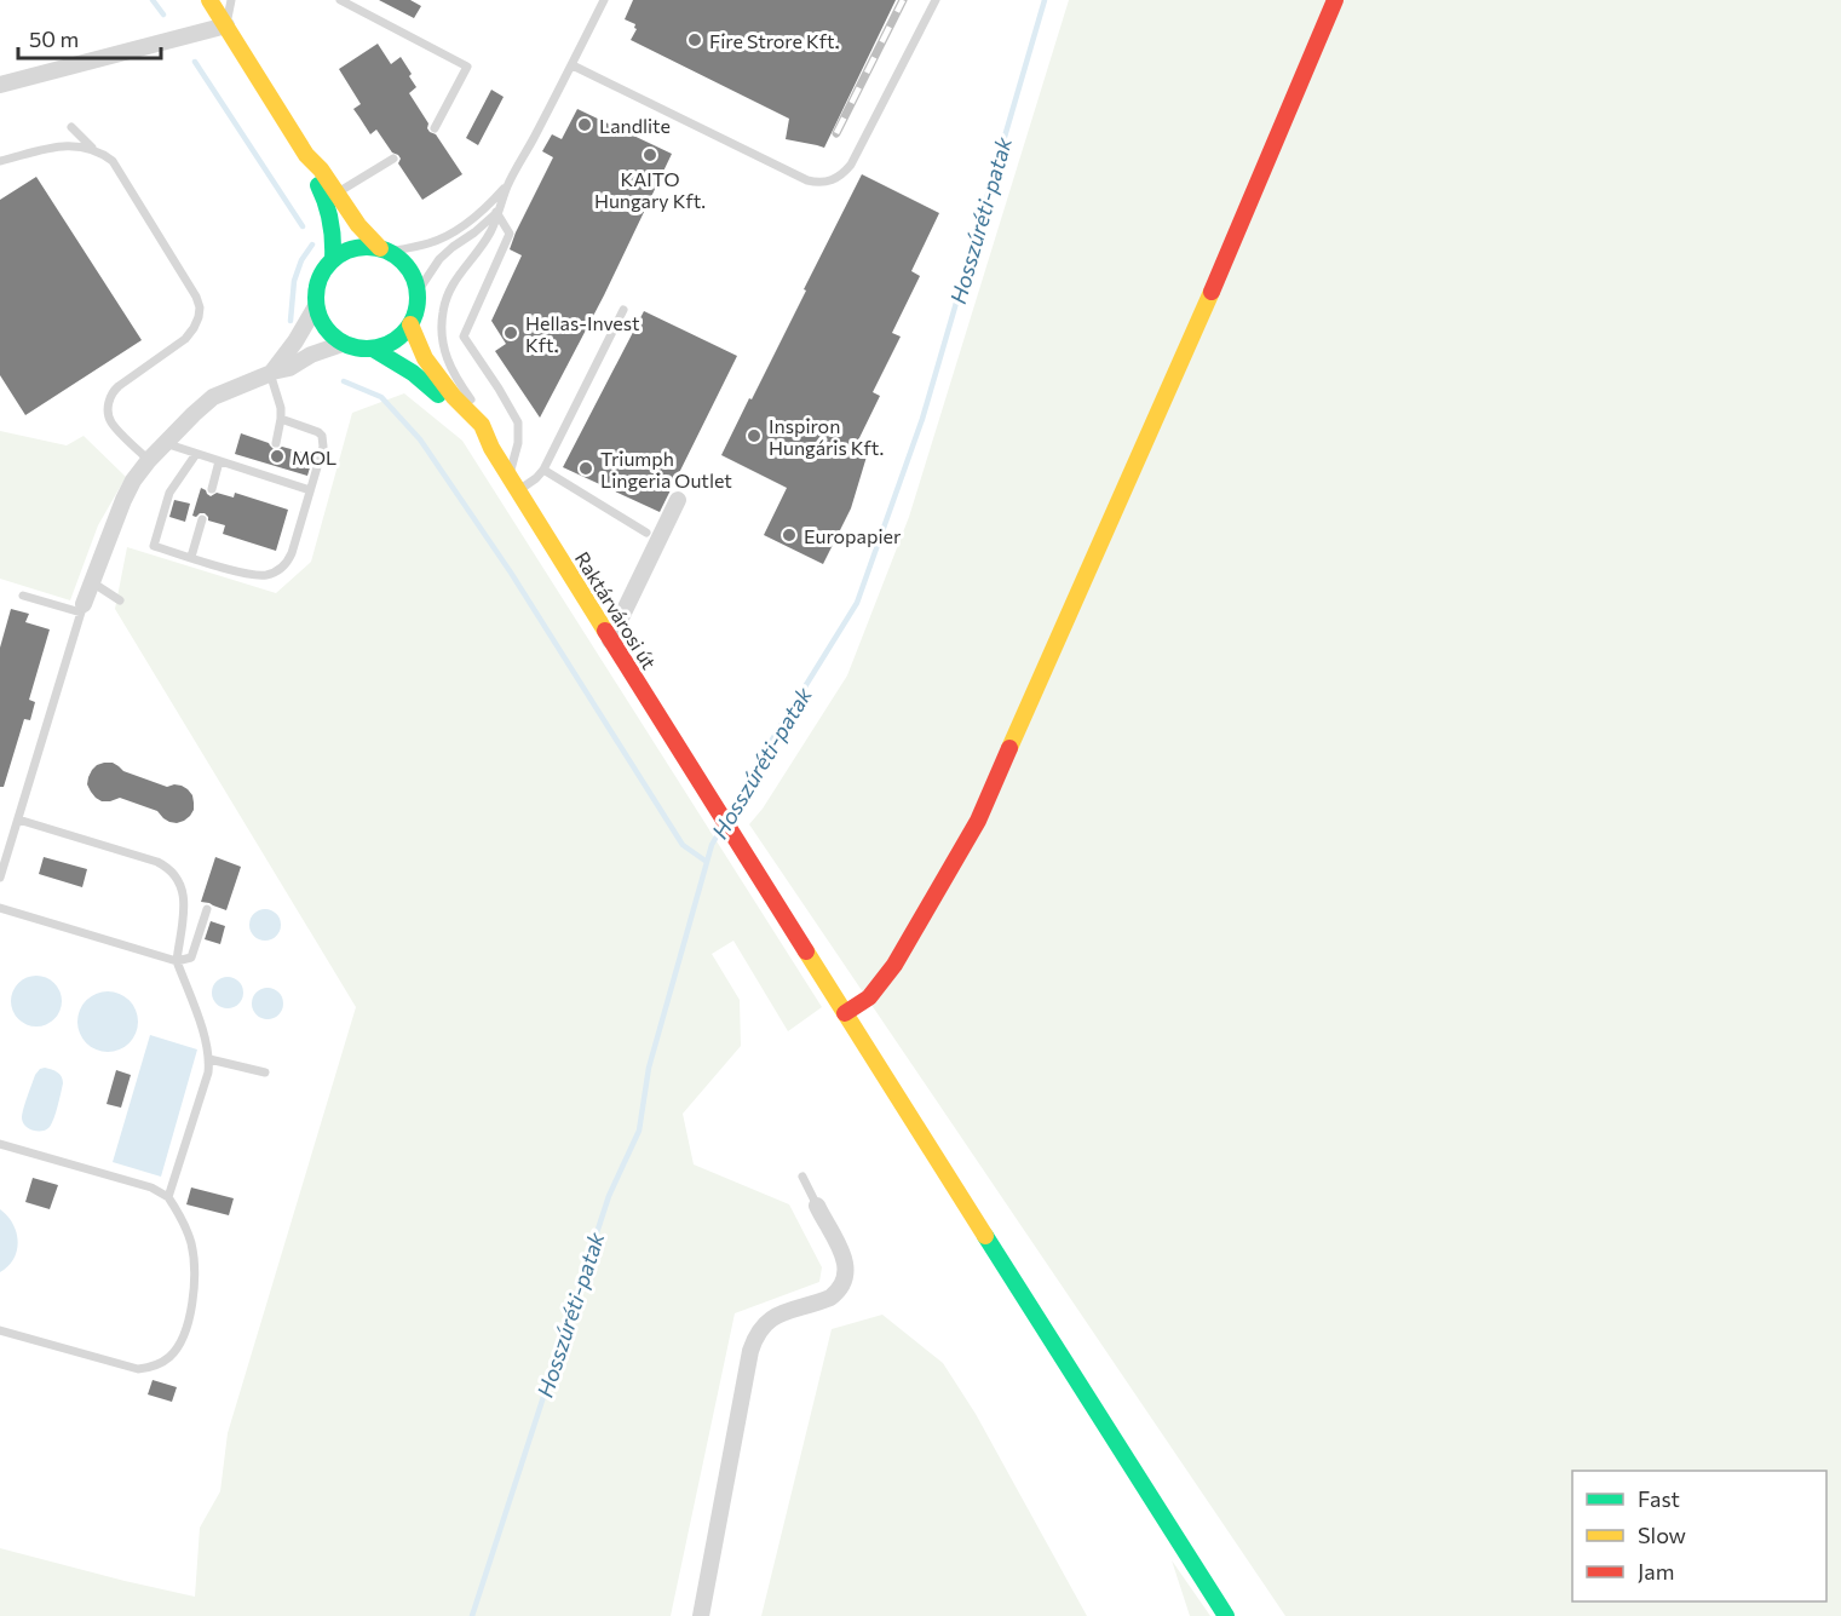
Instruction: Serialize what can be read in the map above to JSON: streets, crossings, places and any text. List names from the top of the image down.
{
  "streets": {
    "street": ["Raktárvárosi út"]
  },
  "water": ["Hosszúréti-patak"],
  "places": [
    "Fire Strore Kft.",
    "Landlite",
    "KAITO Hungary Kft.",
    "Hellas-Invest Kft.",
    "Inspiron Hungáris Kft.",
    "MOL",
    "Triumph Lingeria Outlet",
    "Europapier"
  ],
  "legend": ["Fast", "Slow", "Jam"],
  "scale_bar": "50 m"
}
